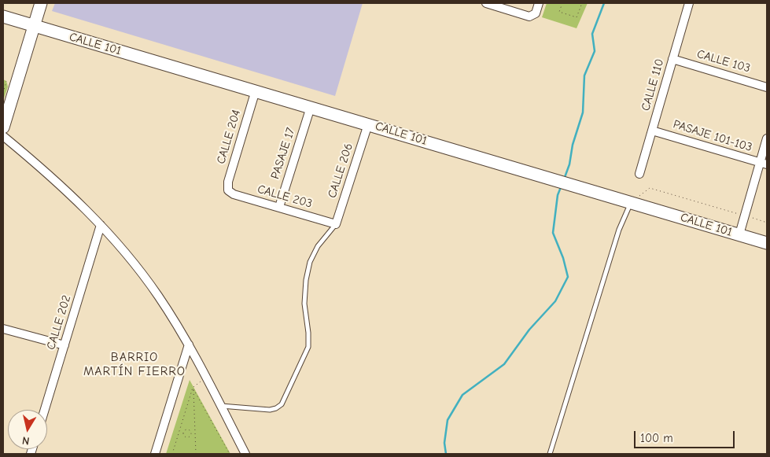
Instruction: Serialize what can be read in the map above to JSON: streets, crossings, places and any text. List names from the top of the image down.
{
  "streets": {
    "street": [
      "CALLE 101",
      "CALLE 103",
      "CALLE 110",
      "PASAJE 101-103",
      "CALLE 204",
      "PASAJE 17",
      "CALLE 206",
      "CALLE 203",
      "CALLE 202"
    ]
  },
  "crossings": [
    ["CALLE 101", "CALLE 204"],
    ["CALLE 101", "PASAJE 17"],
    ["CALLE 101", "CALLE 206"],
    ["CALLE 103", "CALLE 110"],
    ["CALLE 110", "PASAJE 101-103"],
    ["CALLE 204", "CALLE 203"],
    ["PASAJE 17", "CALLE 203"],
    ["CALLE 206", "CALLE 203"]
  ],
  "districts": ["BARRIO MARTÍN FIERRO"],
  "scale_bar": "100 m",
  "north": "bottom"
}
